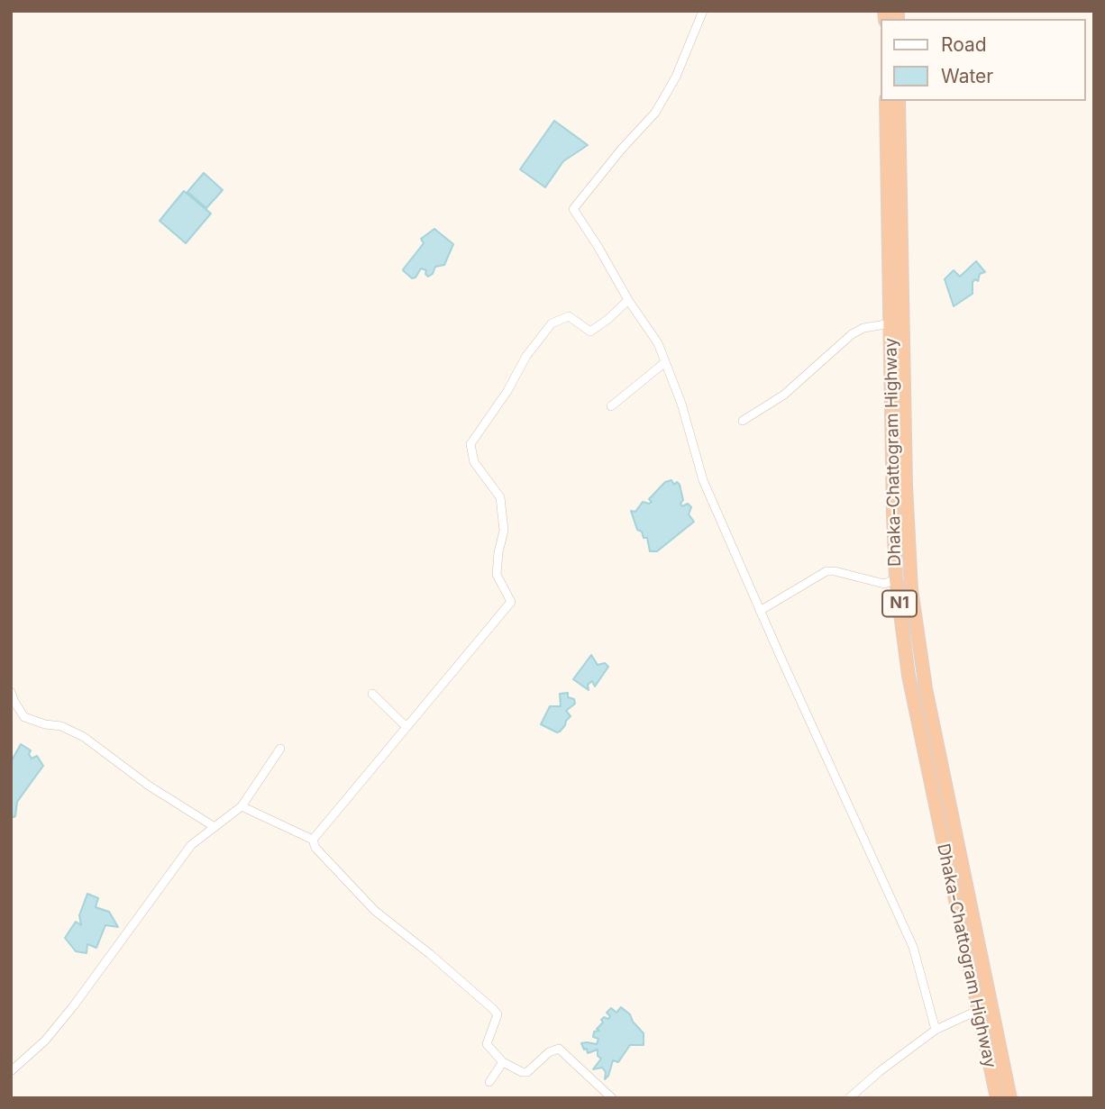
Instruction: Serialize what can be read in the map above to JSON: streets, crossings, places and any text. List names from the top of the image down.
{
  "streets": {
    "highway": ["Dhaka-Chattogram Highway", "N1"]
  },
  "legend": ["Road", "Water"]
}
